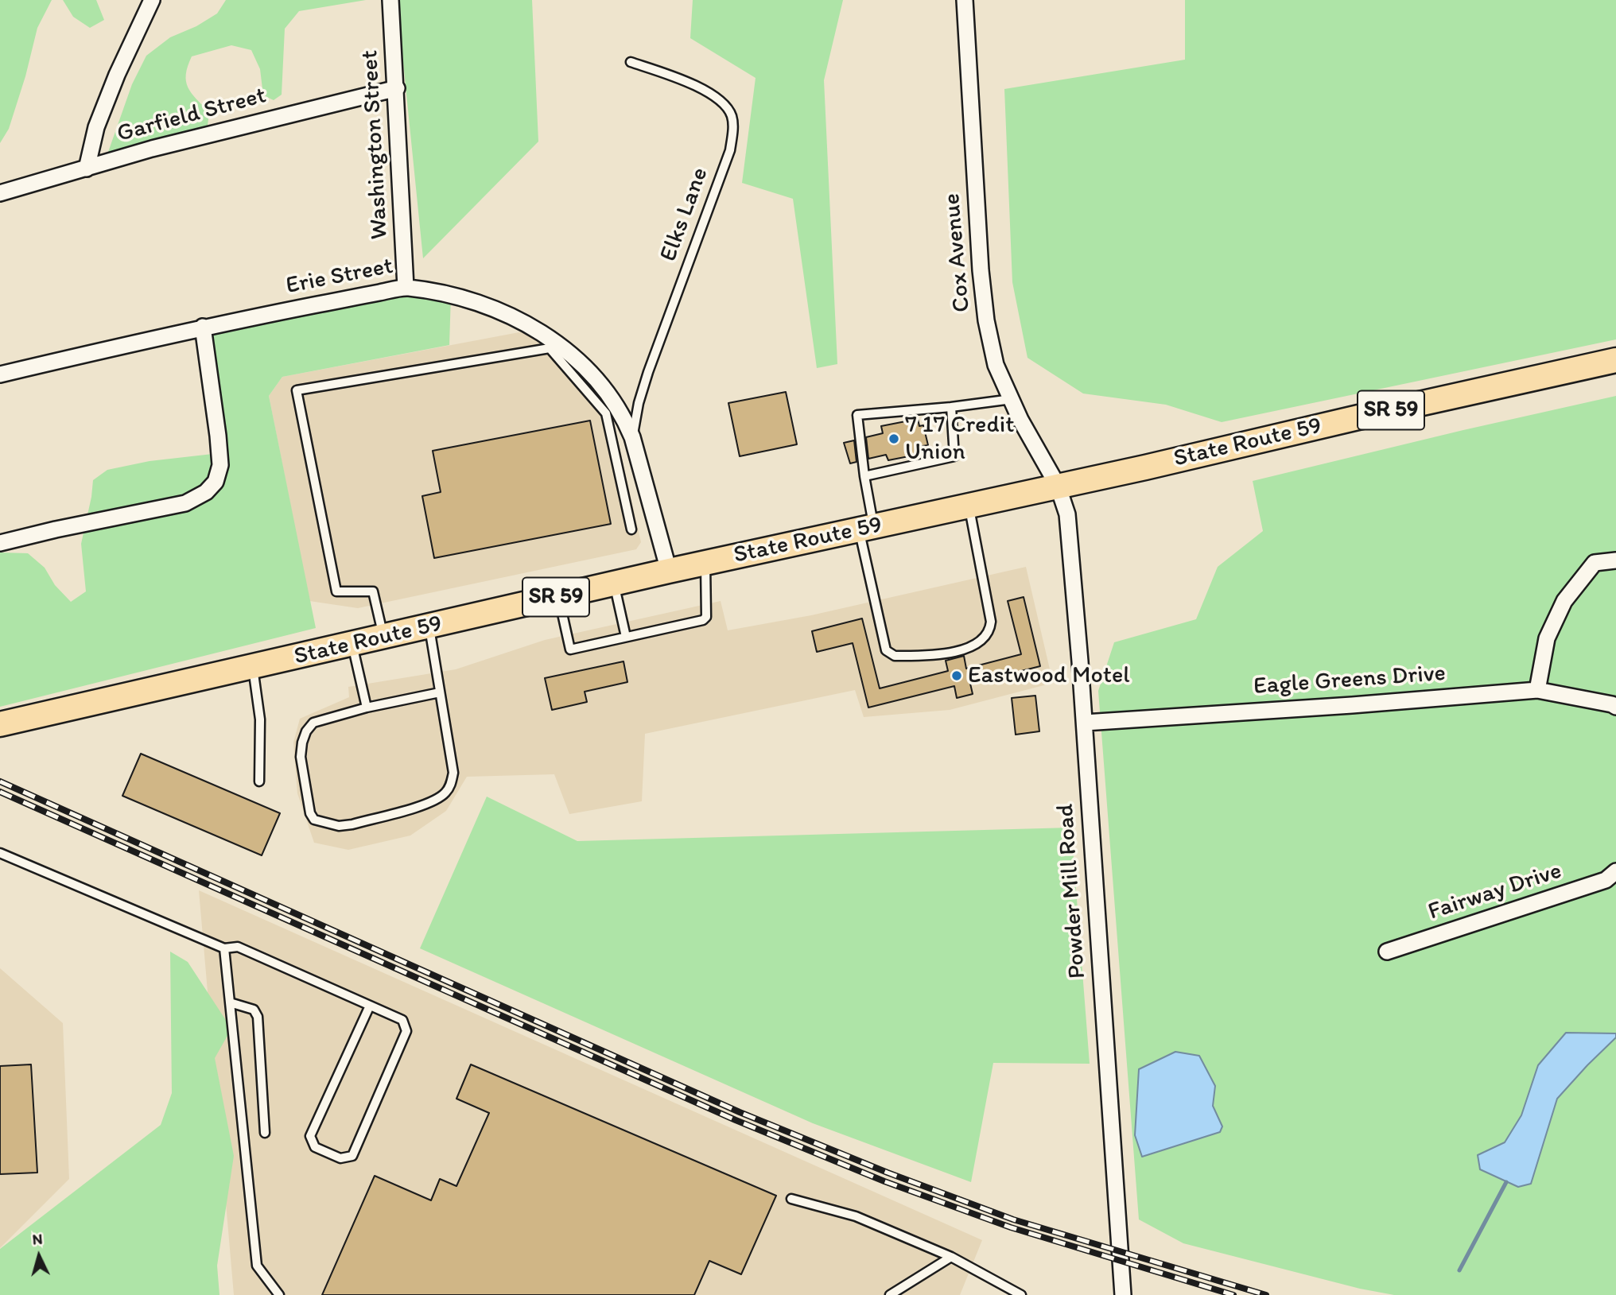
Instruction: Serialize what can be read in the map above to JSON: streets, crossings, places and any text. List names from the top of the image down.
{
  "streets": {
    "main road": ["SR 59", "State Route 59"],
    "street": [
      "Garfield Street",
      "Washington Street",
      "Cox Avenue",
      "Erie Street",
      "Eagle Greens Drive",
      "Powder Mill Road",
      "Fairway Drive"
    ],
    "lane": ["Elks Lane"]
  },
  "crossings": [
    ["Garfield Street", "Washington Street"],
    ["Washington Street", "Erie Street"],
    ["Elks Lane", "Erie Street"],
    ["Cox Avenue", "State Route 59"],
    ["Cox Avenue", "Powder Mill Road"],
    ["Erie Street", "State Route 59"],
    ["State Route 59", "Powder Mill Road"],
    ["Eagle Greens Drive", "Powder Mill Road"]
  ],
  "places": ["7 17 Credit Union", "Eastwood Motel"],
  "north": "top"
}
